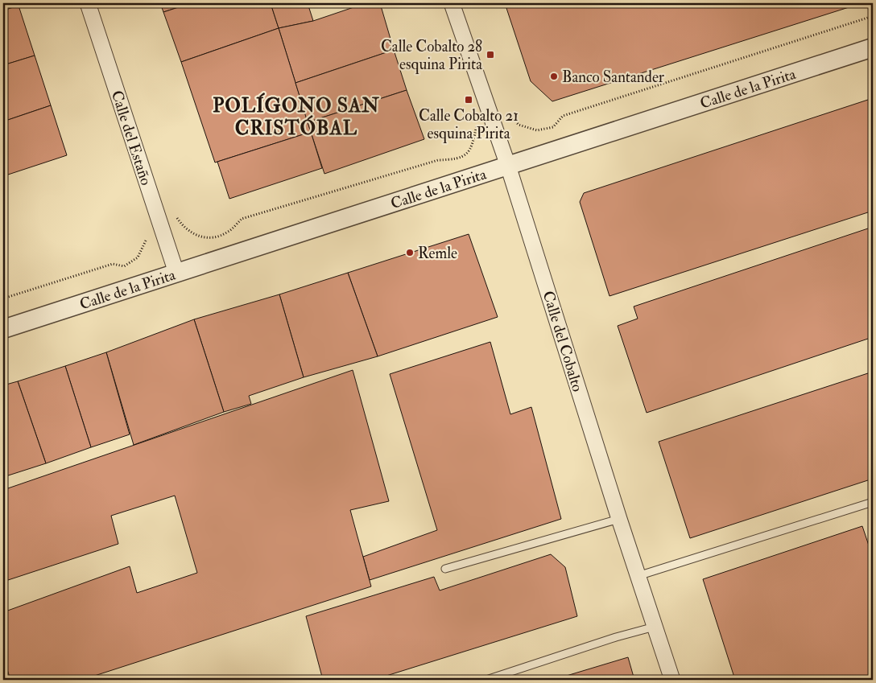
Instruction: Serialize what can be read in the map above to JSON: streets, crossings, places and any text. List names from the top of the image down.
{
  "streets": {
    "street": ["Calle de la Pirita", "Calle del Estaño", "Calle del Cobalto"]
  },
  "crossings": [
    ["Calle de la Pirita", "Calle del Estaño"],
    ["Calle de la Pirita", "Calle del Cobalto"]
  ],
  "districts": ["POLÍGONO SAN CRISTÓBAL"],
  "places": {
    "transit": ["Calle Cobalto 28 esquina Pirita", "Calle Cobalto 21 esquina Pirita"],
    "other": ["Banco Santander", "Remle"]
  }
}
